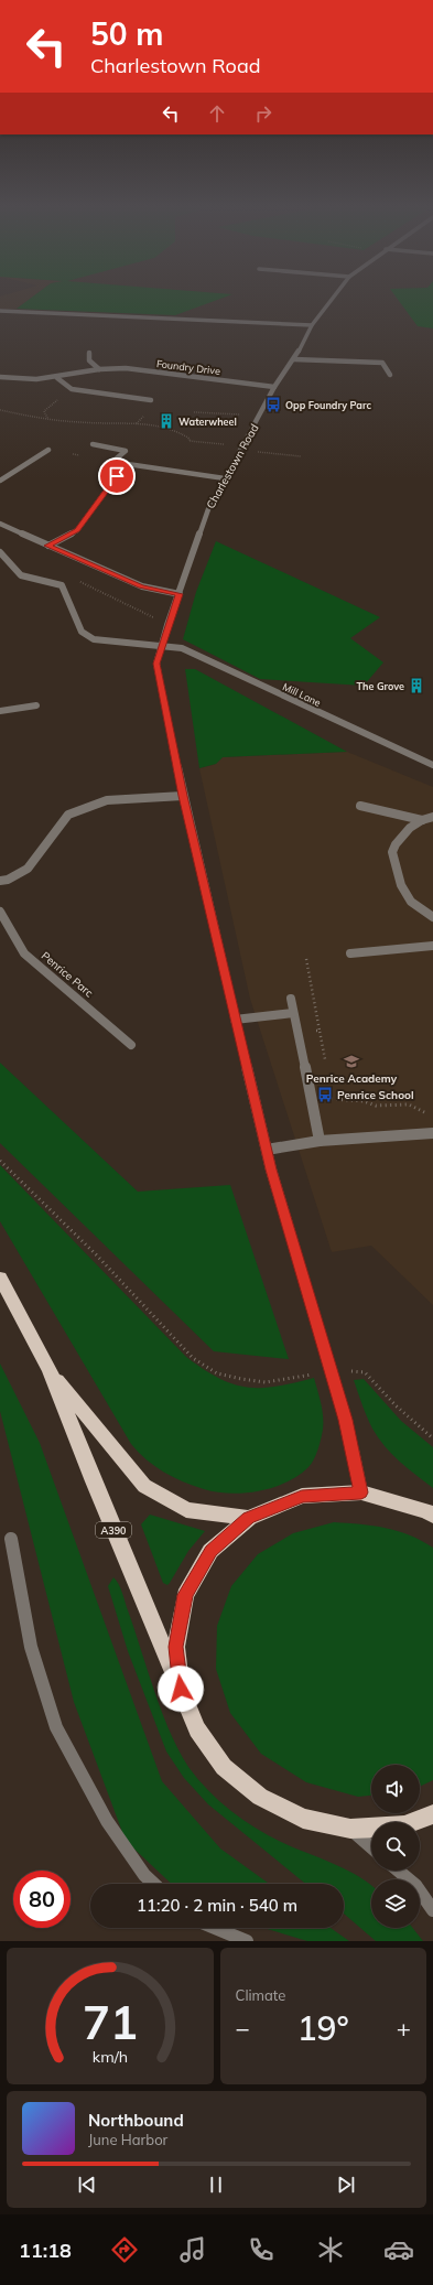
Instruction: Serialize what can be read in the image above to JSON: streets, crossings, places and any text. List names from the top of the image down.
{
  "streets": {
    "highway": ["A390"],
    "street": [
      "Foundry Drive",
      "Charlestown Road",
      "Mill Lane",
      "Penrice Parc"
    ]
  },
  "crossings": [
    ["Foundry Drive", "Charlestown Road"],
    ["Charlestown Road", "Mill Lane"],
    ["Charlestown Road", "A390"]
  ],
  "places": {
    "bus stop": ["Opp Foundry Parc", "Penrice School"],
    "building": ["Waterwheel", "The Grove"],
    "school or university": ["Penrice Academy"]
  },
  "page": {
    "turn": ["50 m", "Charlestown Road"],
    "limit": "80",
    "trip": "11:20 · 2 min · 540 m",
    "tile": "Climate",
    "heat": ["−", "19°", "+"],
    "song": ["Northbound", "June Harbor"],
    "tabs": "11:18",
    "gauge": ["71", "km/h"]
  }
}
